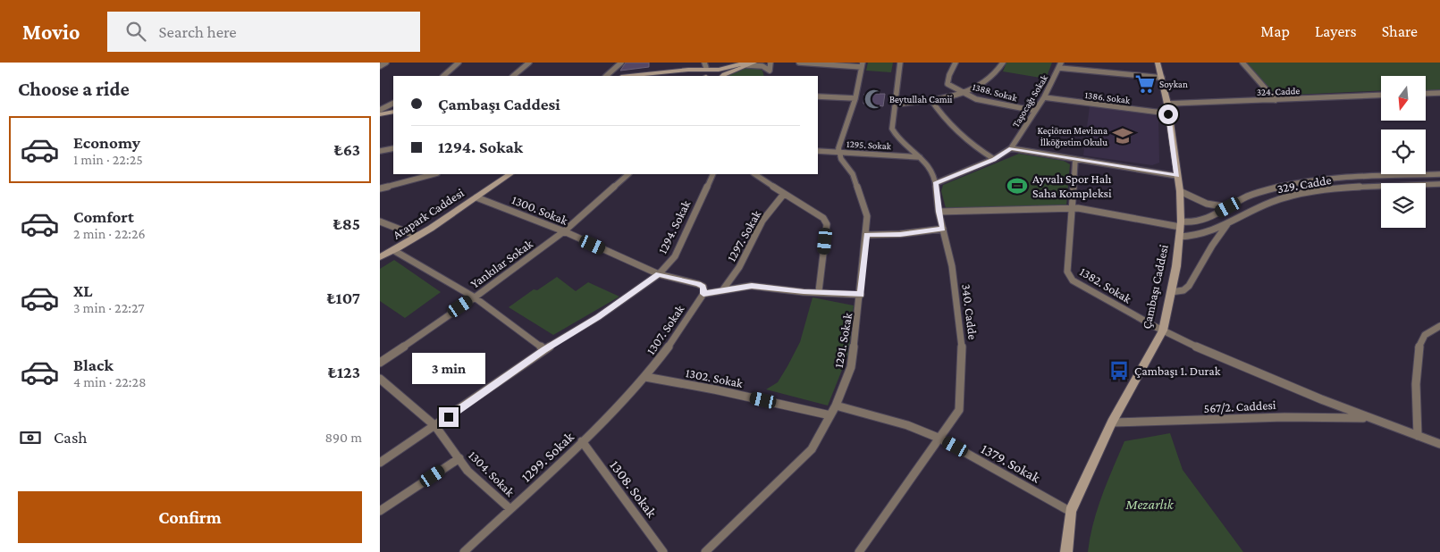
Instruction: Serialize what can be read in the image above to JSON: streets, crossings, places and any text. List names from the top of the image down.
{
  "streets": {
    "main road": ["Atapark Caddesi", "Çambaşı Caddesi"],
    "street": [
      "324. Cadde",
      "1388. Sokak",
      "1386. Sokak",
      "Taşocağı Sokak",
      "1295. Sokak",
      "329. Cadde",
      "1300. Sokak",
      "1294. Sokak",
      "1297. Sokak",
      "Yankılar Sokak",
      "1382. Sokak",
      "340. Cadde",
      "1307. Sokak",
      "1291. Sokak",
      "1302. Sokak",
      "567/2. Caddesi",
      "1299. Sokak",
      "1379. Sokak",
      "1304. Sokak",
      "1308. Sokak"
    ]
  },
  "crossings": [
    ["324. Cadde", "Çambaşı Caddesi"],
    ["1388. Sokak", "Taşocağı Sokak"],
    ["1386. Sokak", "Taşocağı Sokak"],
    ["1386. Sokak", "Çambaşı Caddesi"],
    ["1295. Sokak", "340. Cadde"],
    ["1295. Sokak", "1291. Sokak"],
    ["329. Cadde", "1382. Sokak"],
    ["329. Cadde", "Çambaşı Caddesi"],
    ["329. Cadde", "340. Cadde"],
    ["1300. Sokak", "Atapark Caddesi"],
    ["1300. Sokak", "1294. Sokak"],
    ["1300. Sokak", "Yankılar Sokak"],
    ["1300. Sokak", "1307. Sokak"],
    ["1294. Sokak", "1304. Sokak"],
    ["1382. Sokak", "Çambaşı Caddesi"],
    ["1382. Sokak", "567/2. Caddesi"],
    ["Çambaşı Caddesi", "567/2. Caddesi"],
    ["Çambaşı Caddesi", "1379. Sokak"],
    ["340. Cadde", "1379. Sokak"],
    ["1307. Sokak", "1302. Sokak"],
    ["1307. Sokak", "1299. Sokak"],
    ["1291. Sokak", "1302. Sokak"],
    ["1291. Sokak", "1379. Sokak"],
    ["1302. Sokak", "1299. Sokak"],
    ["1299. Sokak", "1304. Sokak"],
    ["1299. Sokak", "1308. Sokak"]
  ],
  "parks": ["Mezarlık"],
  "places": {
    "supermarket": ["Soykan"],
    "mosque": ["Beytullah Camii"],
    "school or university": ["Keçiören Mevlana İlköğretim Okulu"],
    "sports": ["Ayvalı Spor Halı Saha Kompleksi"],
    "bus stop": ["Çambaşı 1. Durak"]
  },
  "north": "bottom",
  "page": {
    "header": "Movio",
    "search": "Search here",
    "nav": ["Map", "Layers", "Share"],
    "heading": "Choose a ride",
    "banner": ["Çambaşı Caddesi", "1294. Sokak"],
    "list": [
      {
        "name": "Economy",
        "note": "1 min · 22:25",
        "value": "₺63"
      },
      {
        "name": "Comfort",
        "note": "2 min · 22:26",
        "value": "₺85"
      },
      {
        "name": "XL",
        "note": "3 min · 22:27",
        "value": "₺107"
      },
      {
        "name": "Black",
        "note": "4 min · 22:28",
        "value": "₺123"
      }
    ],
    "bubble": "3 min",
    "pay": ["Cash", "890 m"],
    "buttons": "Confirm"
  }
}
